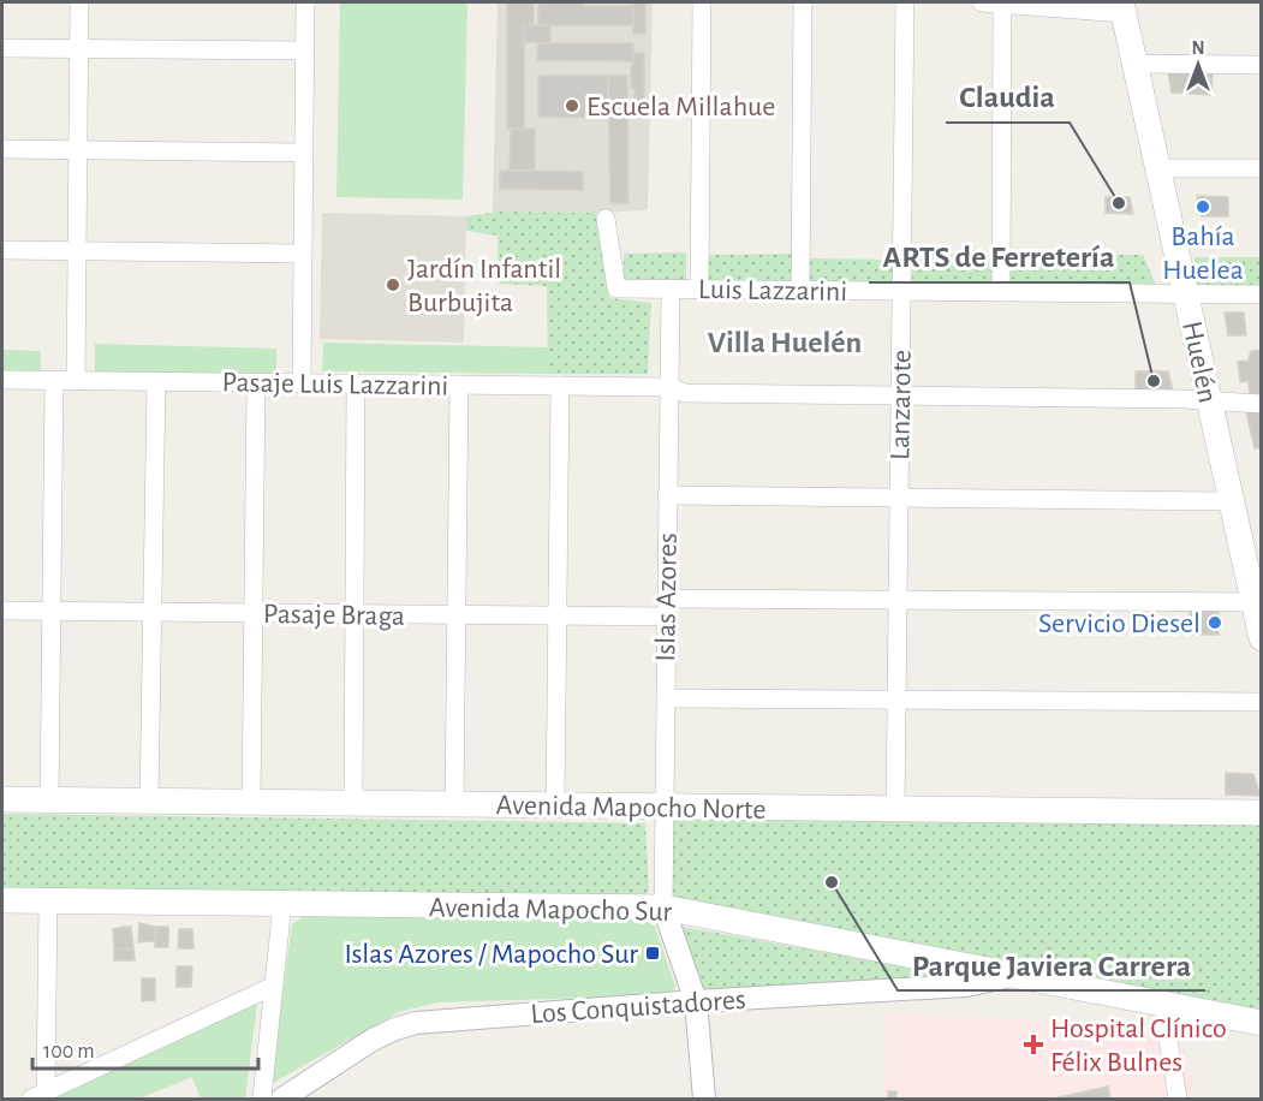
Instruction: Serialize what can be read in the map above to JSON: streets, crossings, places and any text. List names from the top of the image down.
{
  "streets": {
    "main road": ["Huelén", "Avenida Mapocho Norte", "Avenida Mapocho Sur"],
    "street": [
      "Luis Lazzarini",
      "Pasaje Luis Lazzarini",
      "Lanzarote",
      "Islas Azores",
      "Pasaje Braga",
      "Los Conquistadores"
    ]
  },
  "crossings": [
    ["Luis Lazzarini", "Huelén"],
    ["Luis Lazzarini", "Lanzarote"],
    ["Luis Lazzarini", "Islas Azores"],
    ["Huelén", "Pasaje Luis Lazzarini"],
    ["Huelén", "Pasaje Braga"],
    ["Pasaje Luis Lazzarini", "Lanzarote"],
    ["Pasaje Luis Lazzarini", "Islas Azores"],
    ["Lanzarote", "Pasaje Braga"],
    ["Lanzarote", "Avenida Mapocho Norte"],
    ["Islas Azores", "Pasaje Braga"],
    ["Islas Azores", "Avenida Mapocho Norte"],
    ["Islas Azores", "Avenida Mapocho Sur"],
    ["Avenida Mapocho Sur", "Los Conquistadores"]
  ],
  "districts": ["Villa Huelén"],
  "places": {
    "other": [
      "Escuela Millahue",
      "Claudia",
      "Bahía Huelea",
      "Jardín Infantil Burbujita",
      "ARTS de Ferretería",
      "Servicio Diesel",
      "Parque Javiera Carrera"
    ],
    "transit": ["Islas Azores / Mapocho Sur"],
    "health": ["Hospital Clínico Félix Bulnes"]
  },
  "scale_bar": "100 m",
  "north": "top"
}
